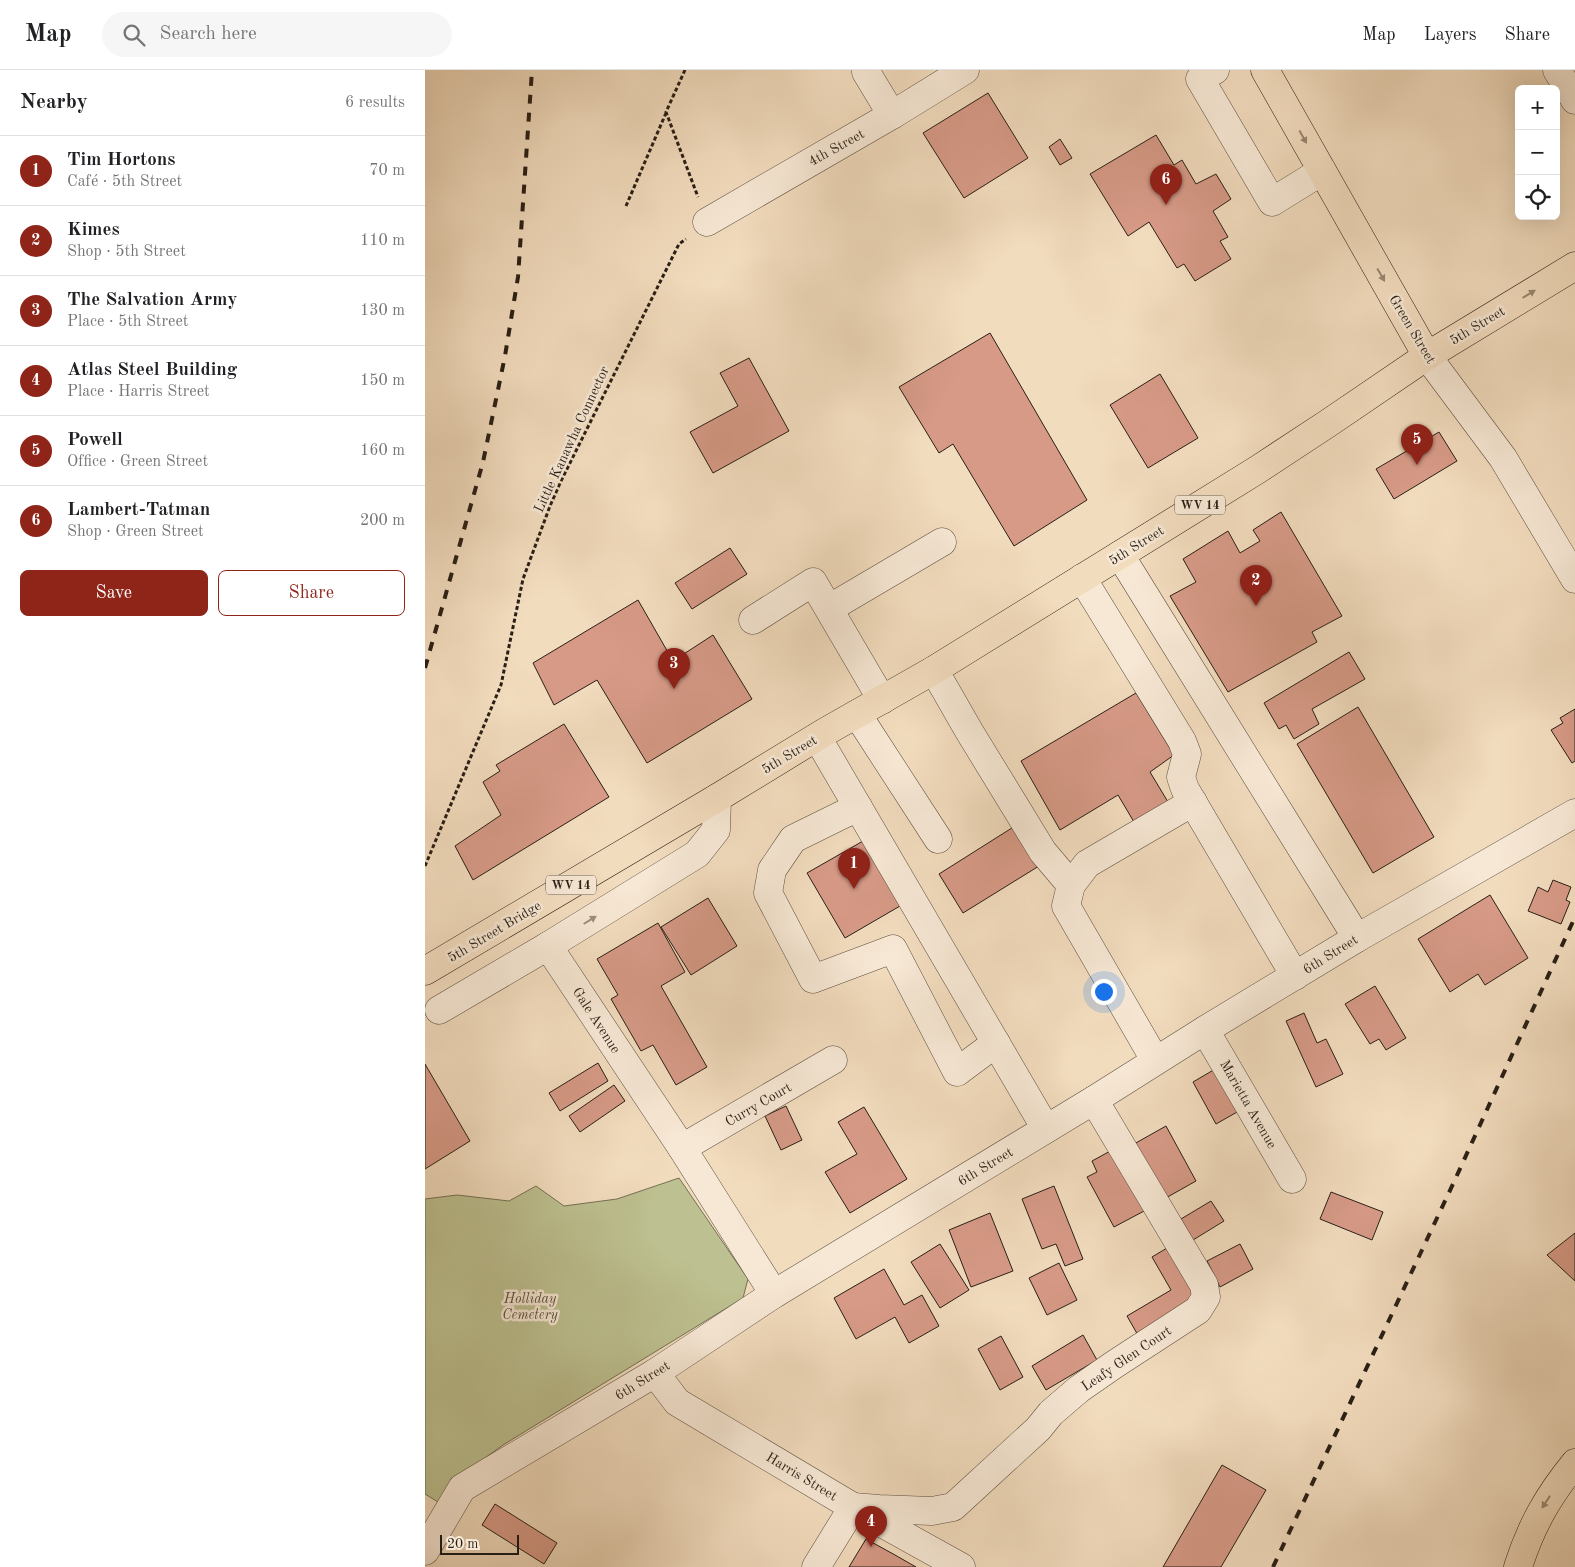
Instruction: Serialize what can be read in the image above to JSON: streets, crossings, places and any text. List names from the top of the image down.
{
  "streets": {
    "main road": [
      "5th Street",
      "Green Street",
      "WV 14",
      "5th Street Bridge"
    ],
    "street": [
      "4th Street",
      "6th Street",
      "Gale Avenue",
      "Curry Court",
      "Marietta Avenue",
      "Leafy Glen Court",
      "Harris Street"
    ],
    "path": ["Little Kanawha Connector"]
  },
  "crossings": [
    ["4th Street", "Little Kanawha Connector"],
    ["5th Street", "Green Street"],
    ["5th Street", "5th Street Bridge"],
    ["6th Street", "Gale Avenue"],
    ["6th Street", "Marietta Avenue"],
    ["6th Street", "Leafy Glen Court"],
    ["6th Street", "Harris Street"],
    ["Gale Avenue", "Curry Court"],
    ["Leafy Glen Court", "Harris Street"]
  ],
  "one_way": ["Green Street"],
  "parks": ["Holliday Cemetery"],
  "scale_bar": "20 m",
  "page": {
    "header": "Map",
    "search": "Search here",
    "nav": ["Map", "Layers", "Share"],
    "heading": ["Nearby", "6 results"],
    "map_buttons": ["+", "−"],
    "list": [
      {
        "mark": "1",
        "name": "Tim Hortons",
        "note": "Café · 5th Street",
        "value": "70 m"
      },
      {
        "mark": "2",
        "name": "Kimes",
        "note": "Shop · 5th Street",
        "value": "110 m"
      },
      {
        "mark": "3",
        "name": "The Salvation Army",
        "note": "Place · 5th Street",
        "value": "130 m"
      },
      {
        "mark": "4",
        "name": "Atlas Steel Building",
        "note": "Place · Harris Street",
        "value": "150 m"
      },
      {
        "mark": "5",
        "name": "Powell",
        "note": "Office · Green Street",
        "value": "160 m"
      },
      {
        "mark": "6",
        "name": "Lambert-Tatman",
        "note": "Shop · Green Street",
        "value": "200 m"
      }
    ],
    "pins": [
      "6",
      "5",
      "2",
      "3",
      "1",
      "4"
    ],
    "buttons": ["Save", "Share"],
    "scale": "20 m"
  }
}
